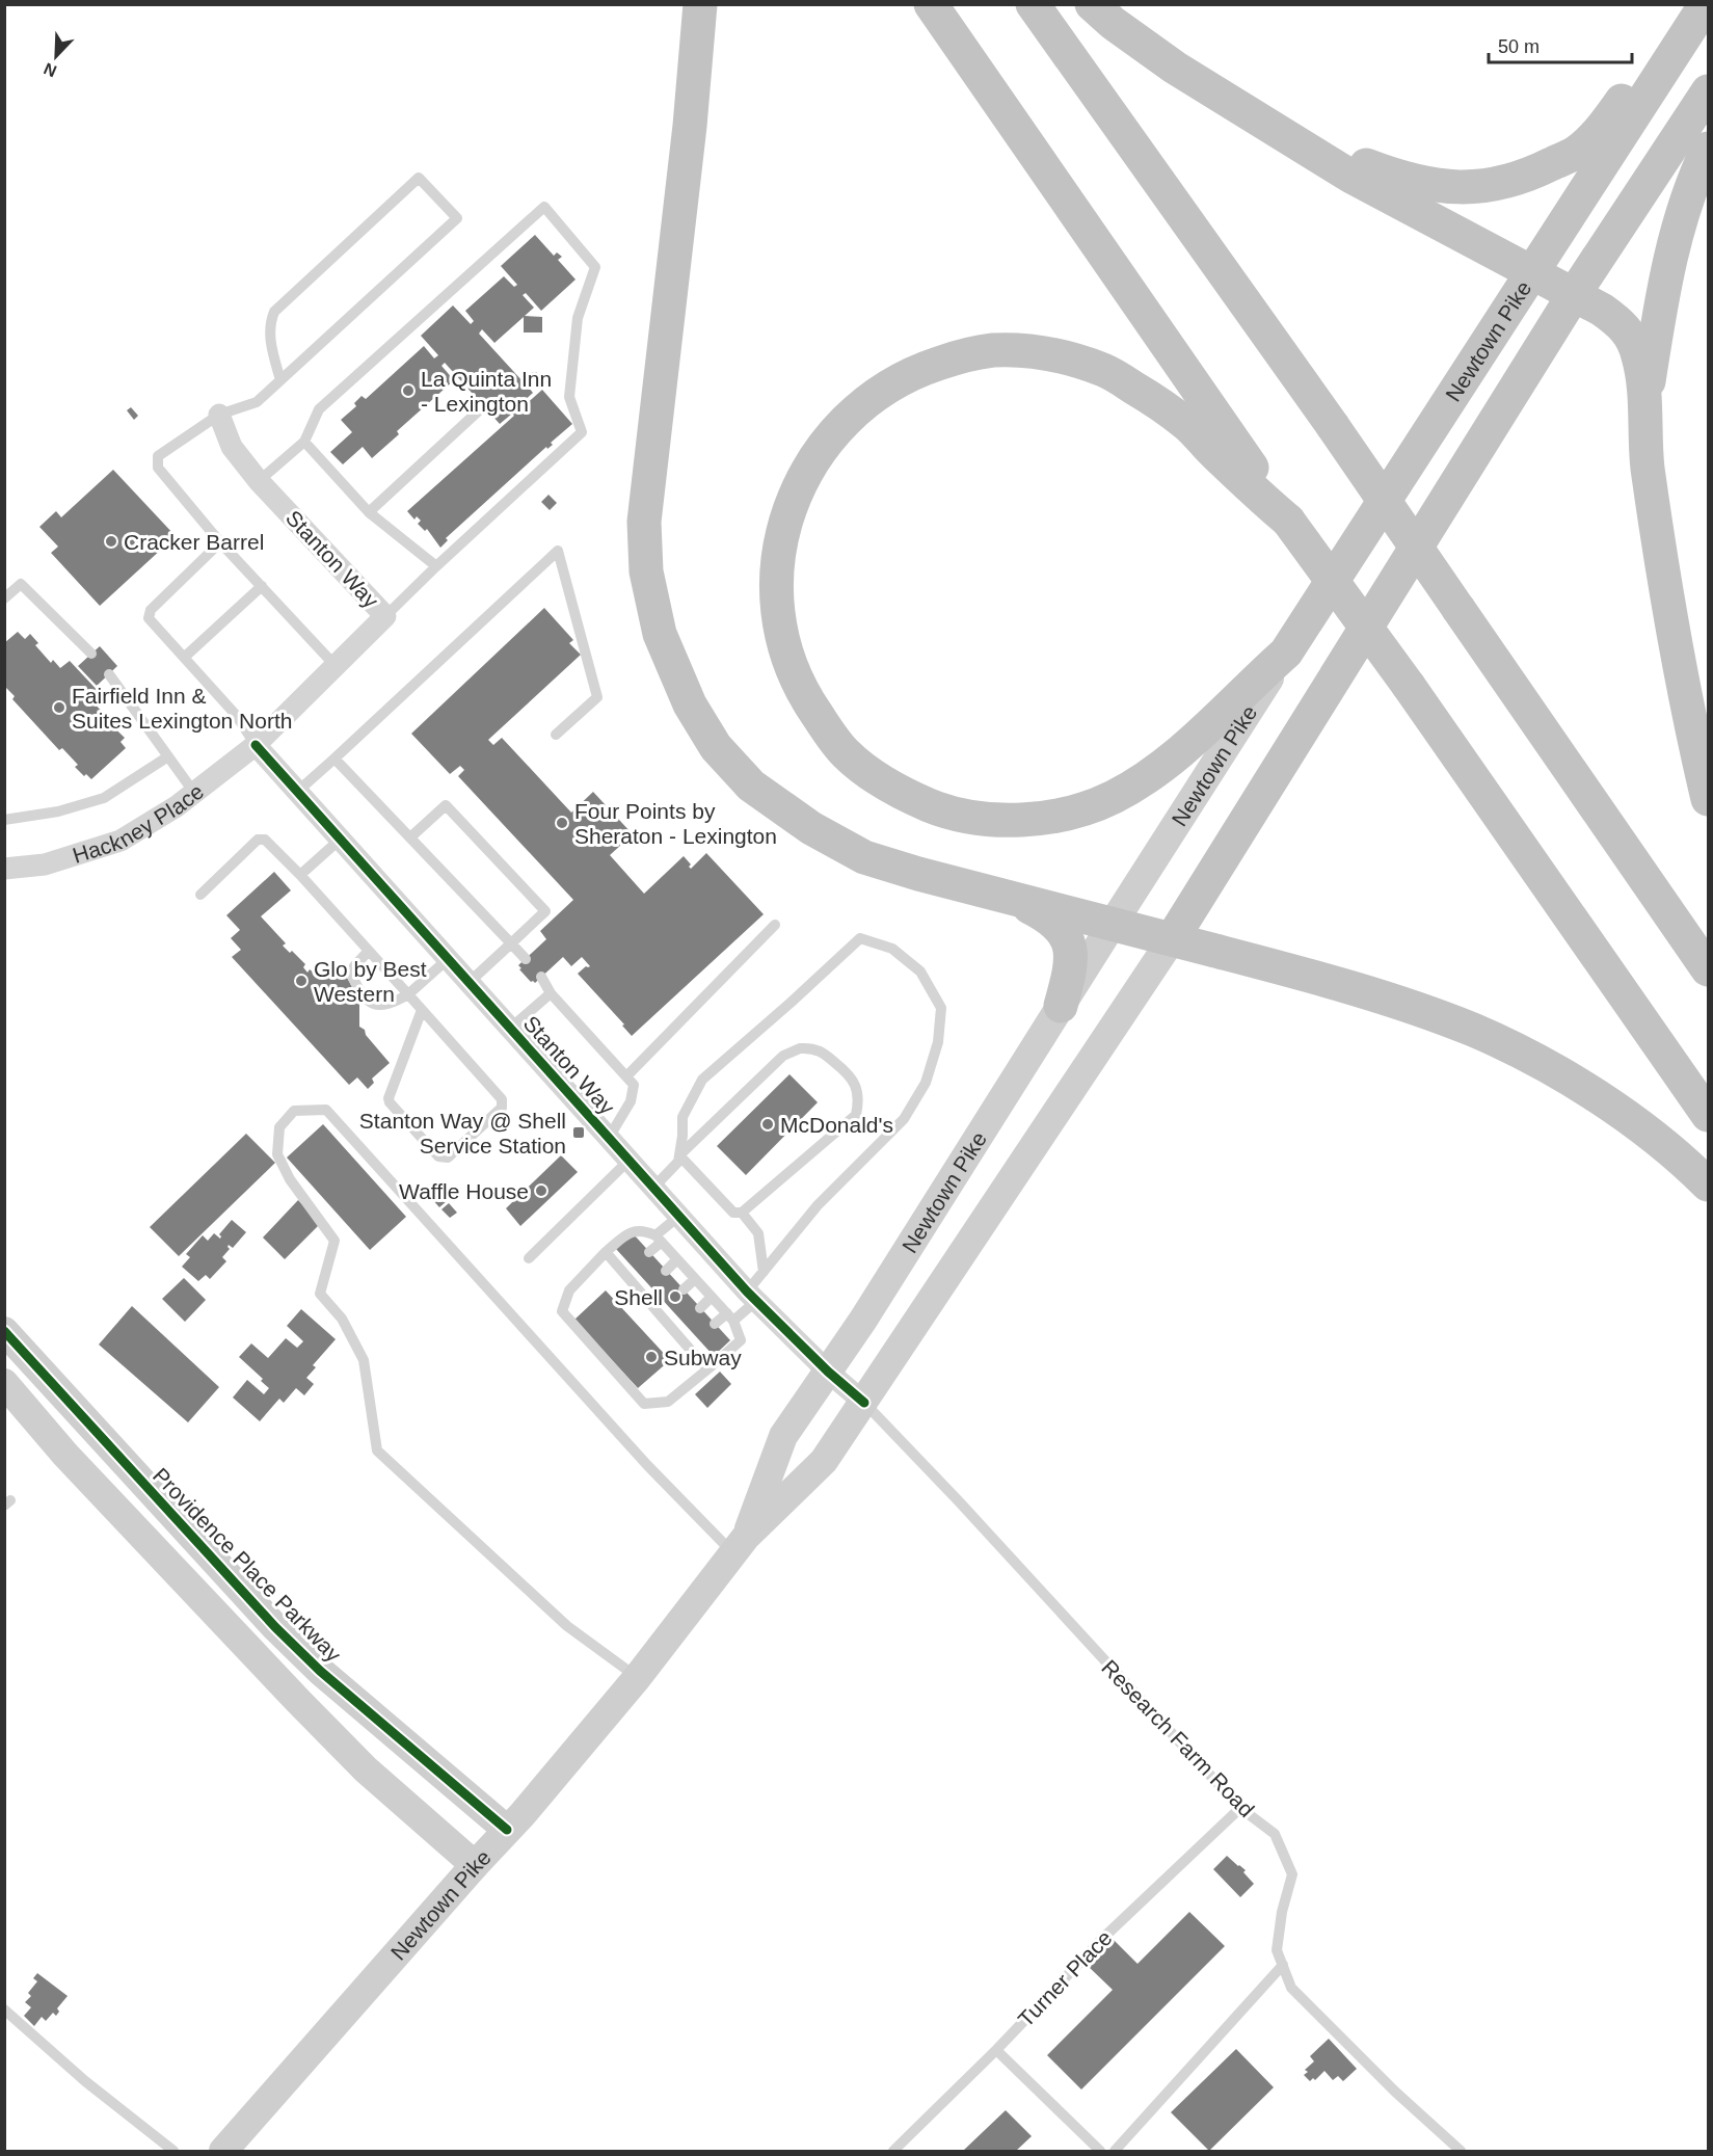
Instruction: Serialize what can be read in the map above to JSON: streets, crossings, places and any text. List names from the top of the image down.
{
  "streets": {
    "highway": ["Newtown Pike"],
    "main road": ["Providence Place Parkway"],
    "street": ["Stanton Way", "Hackney Place"],
    "lane": ["Research Farm Road", "Turner Place"]
  },
  "crossings": [
    ["Newtown Pike", "Stanton Way"],
    ["Newtown Pike", "Providence Place Parkway"],
    ["Newtown Pike", "Research Farm Road"],
    ["Stanton Way", "Hackney Place"],
    ["Stanton Way", "Research Farm Road"],
    ["Research Farm Road", "Turner Place"]
  ],
  "places": {
    "other": [
      "La Quinta Inn - Lexington",
      "Cracker Barrel",
      "Fairfield Inn & Suites Lexington North",
      "Four Points by Sheraton - Lexington",
      "Glo by Best Western",
      "McDonald's",
      "Waffle House",
      "Shell",
      "Subway"
    ],
    "transit": ["Stanton Way @ Shell Service Station"]
  },
  "scale_bar": "50 m",
  "north": "bottom left"
}
